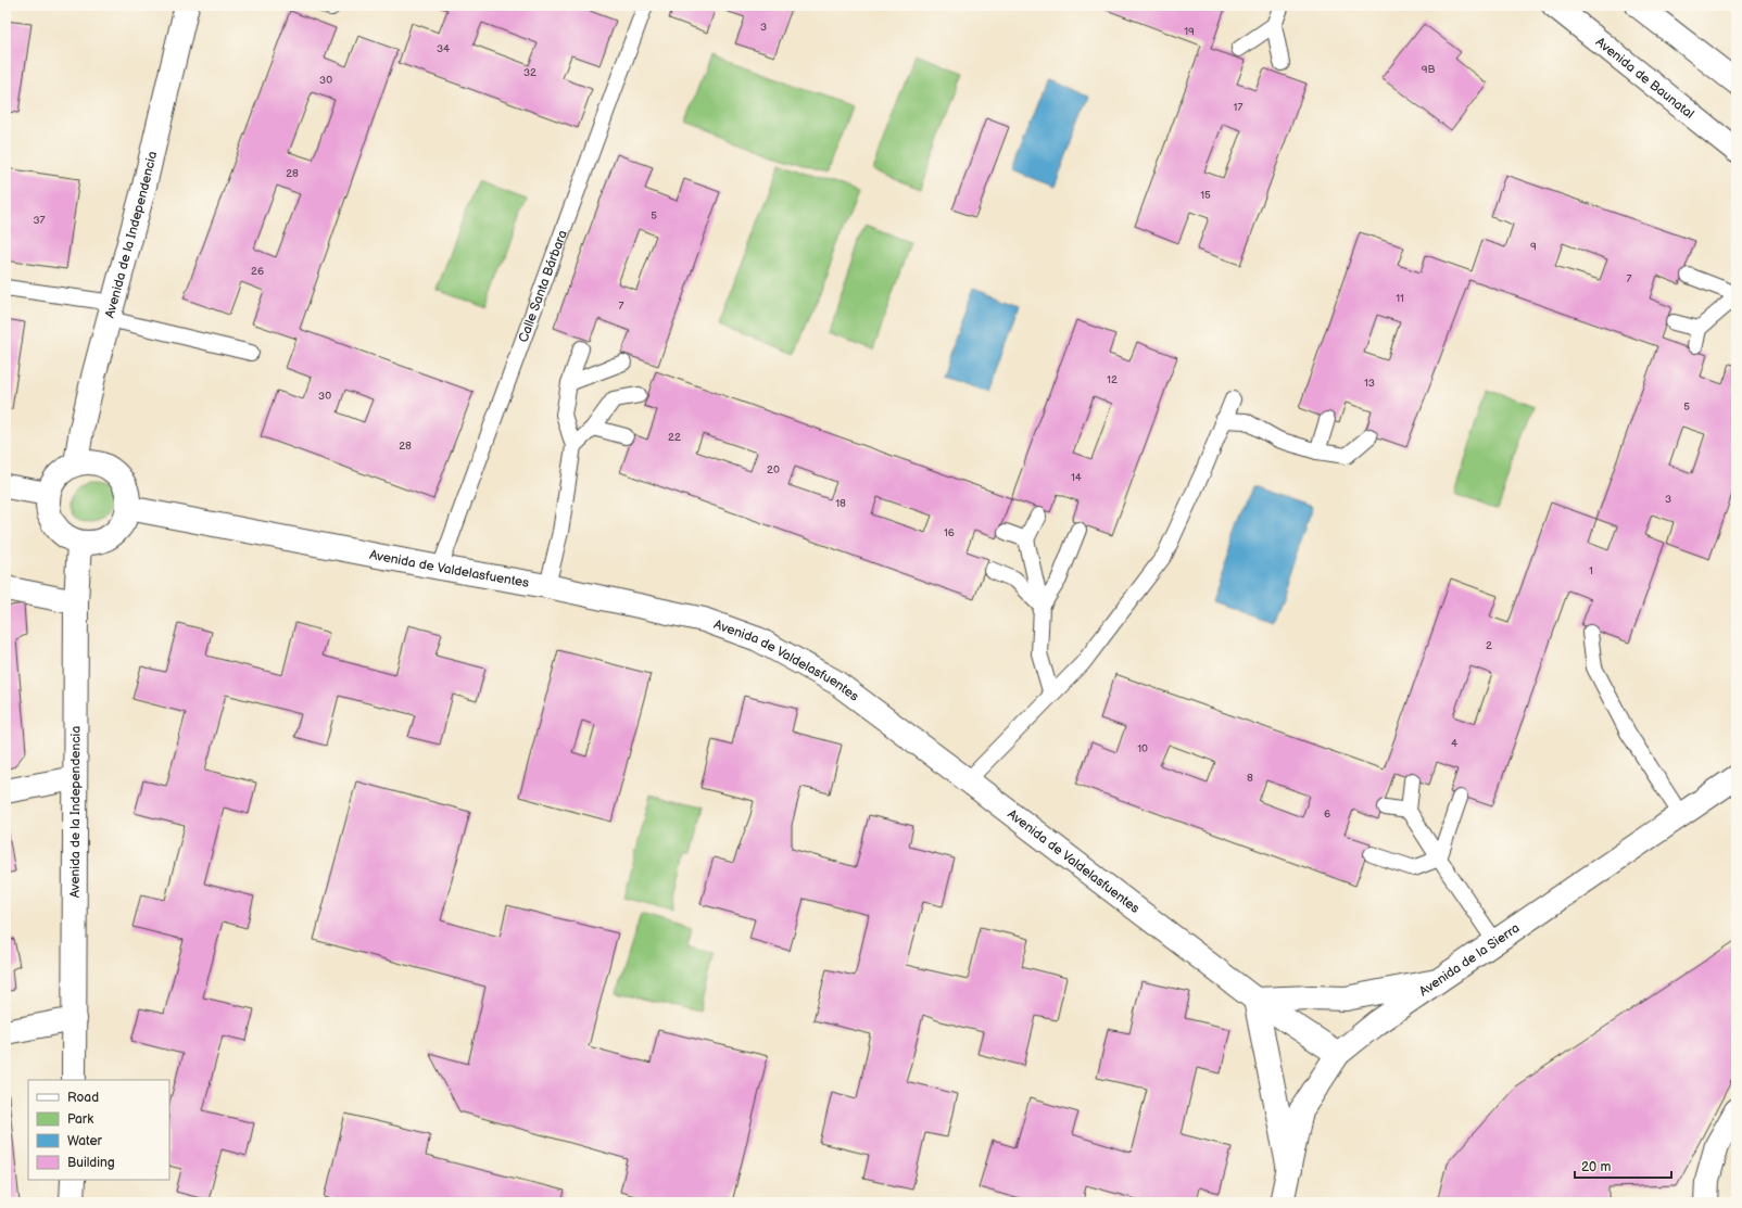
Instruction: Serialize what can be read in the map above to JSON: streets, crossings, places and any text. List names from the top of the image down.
{
  "streets": {
    "street": [
      "Avenida de Baunatal",
      "Avenida de la Independencia",
      "Avenida de Valdelasfuentes",
      "Avenida de la Sierra"
    ],
    "lane": ["Calle Santa Bárbara"]
  },
  "crossings": [
    ["Avenida de la Independencia", "Avenida de Valdelasfuentes"],
    ["Calle Santa Bárbara", "Avenida de Valdelasfuentes"],
    ["Avenida de Valdelasfuentes", "Avenida de la Sierra"]
  ],
  "house_numbers": [
    "3",
    "19",
    "34",
    "9B",
    "32",
    "30",
    "17",
    "28",
    "15",
    "5",
    "37",
    "9",
    "26",
    "7",
    "11",
    "7",
    "12",
    "13",
    "30",
    "5",
    "22",
    "28",
    "20",
    "14",
    "3",
    "18",
    "16",
    "1",
    "2",
    "4",
    "10",
    "8",
    "6"
  ],
  "legend": [
    "Road",
    "Park",
    "Water",
    "Building"
  ],
  "scale_bar": "20 m"
}
